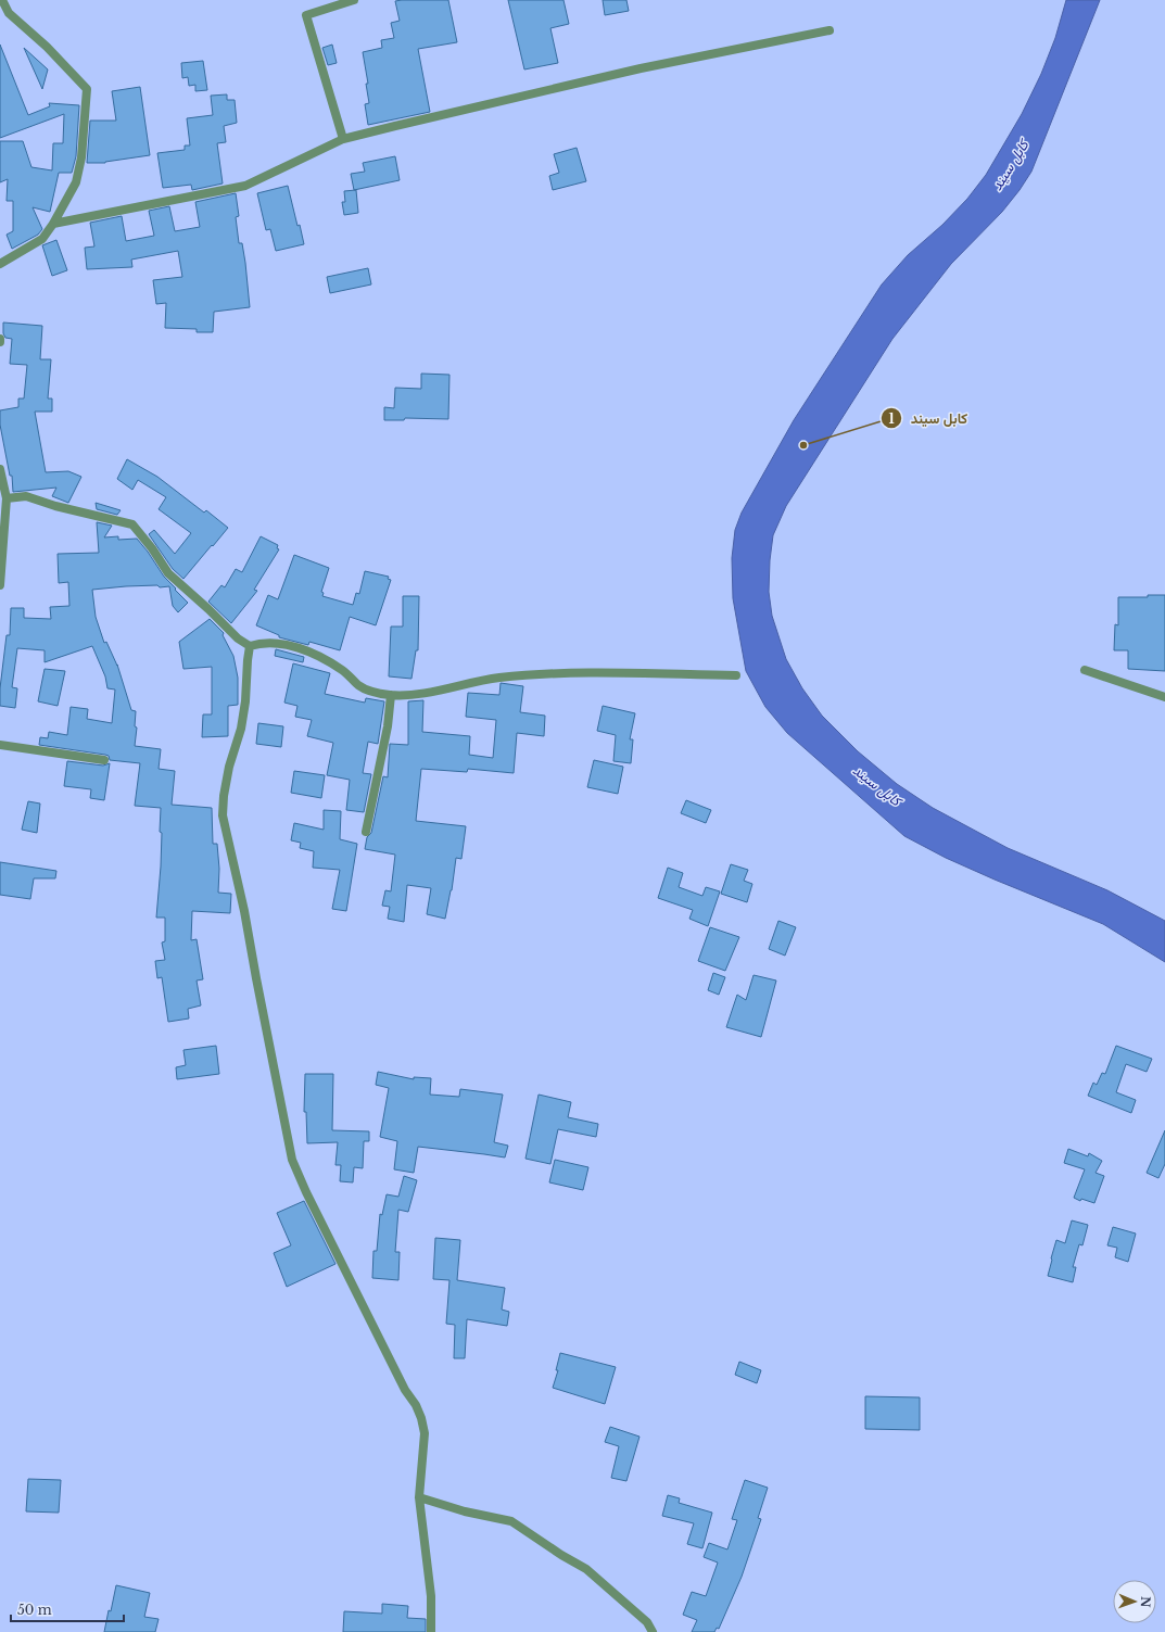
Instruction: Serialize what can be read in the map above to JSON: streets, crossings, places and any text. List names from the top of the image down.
{
  "water": ["کابل سيند"],
  "places": ["کابل سيند"],
  "scale_bar": "50 m",
  "north": "right"
}
